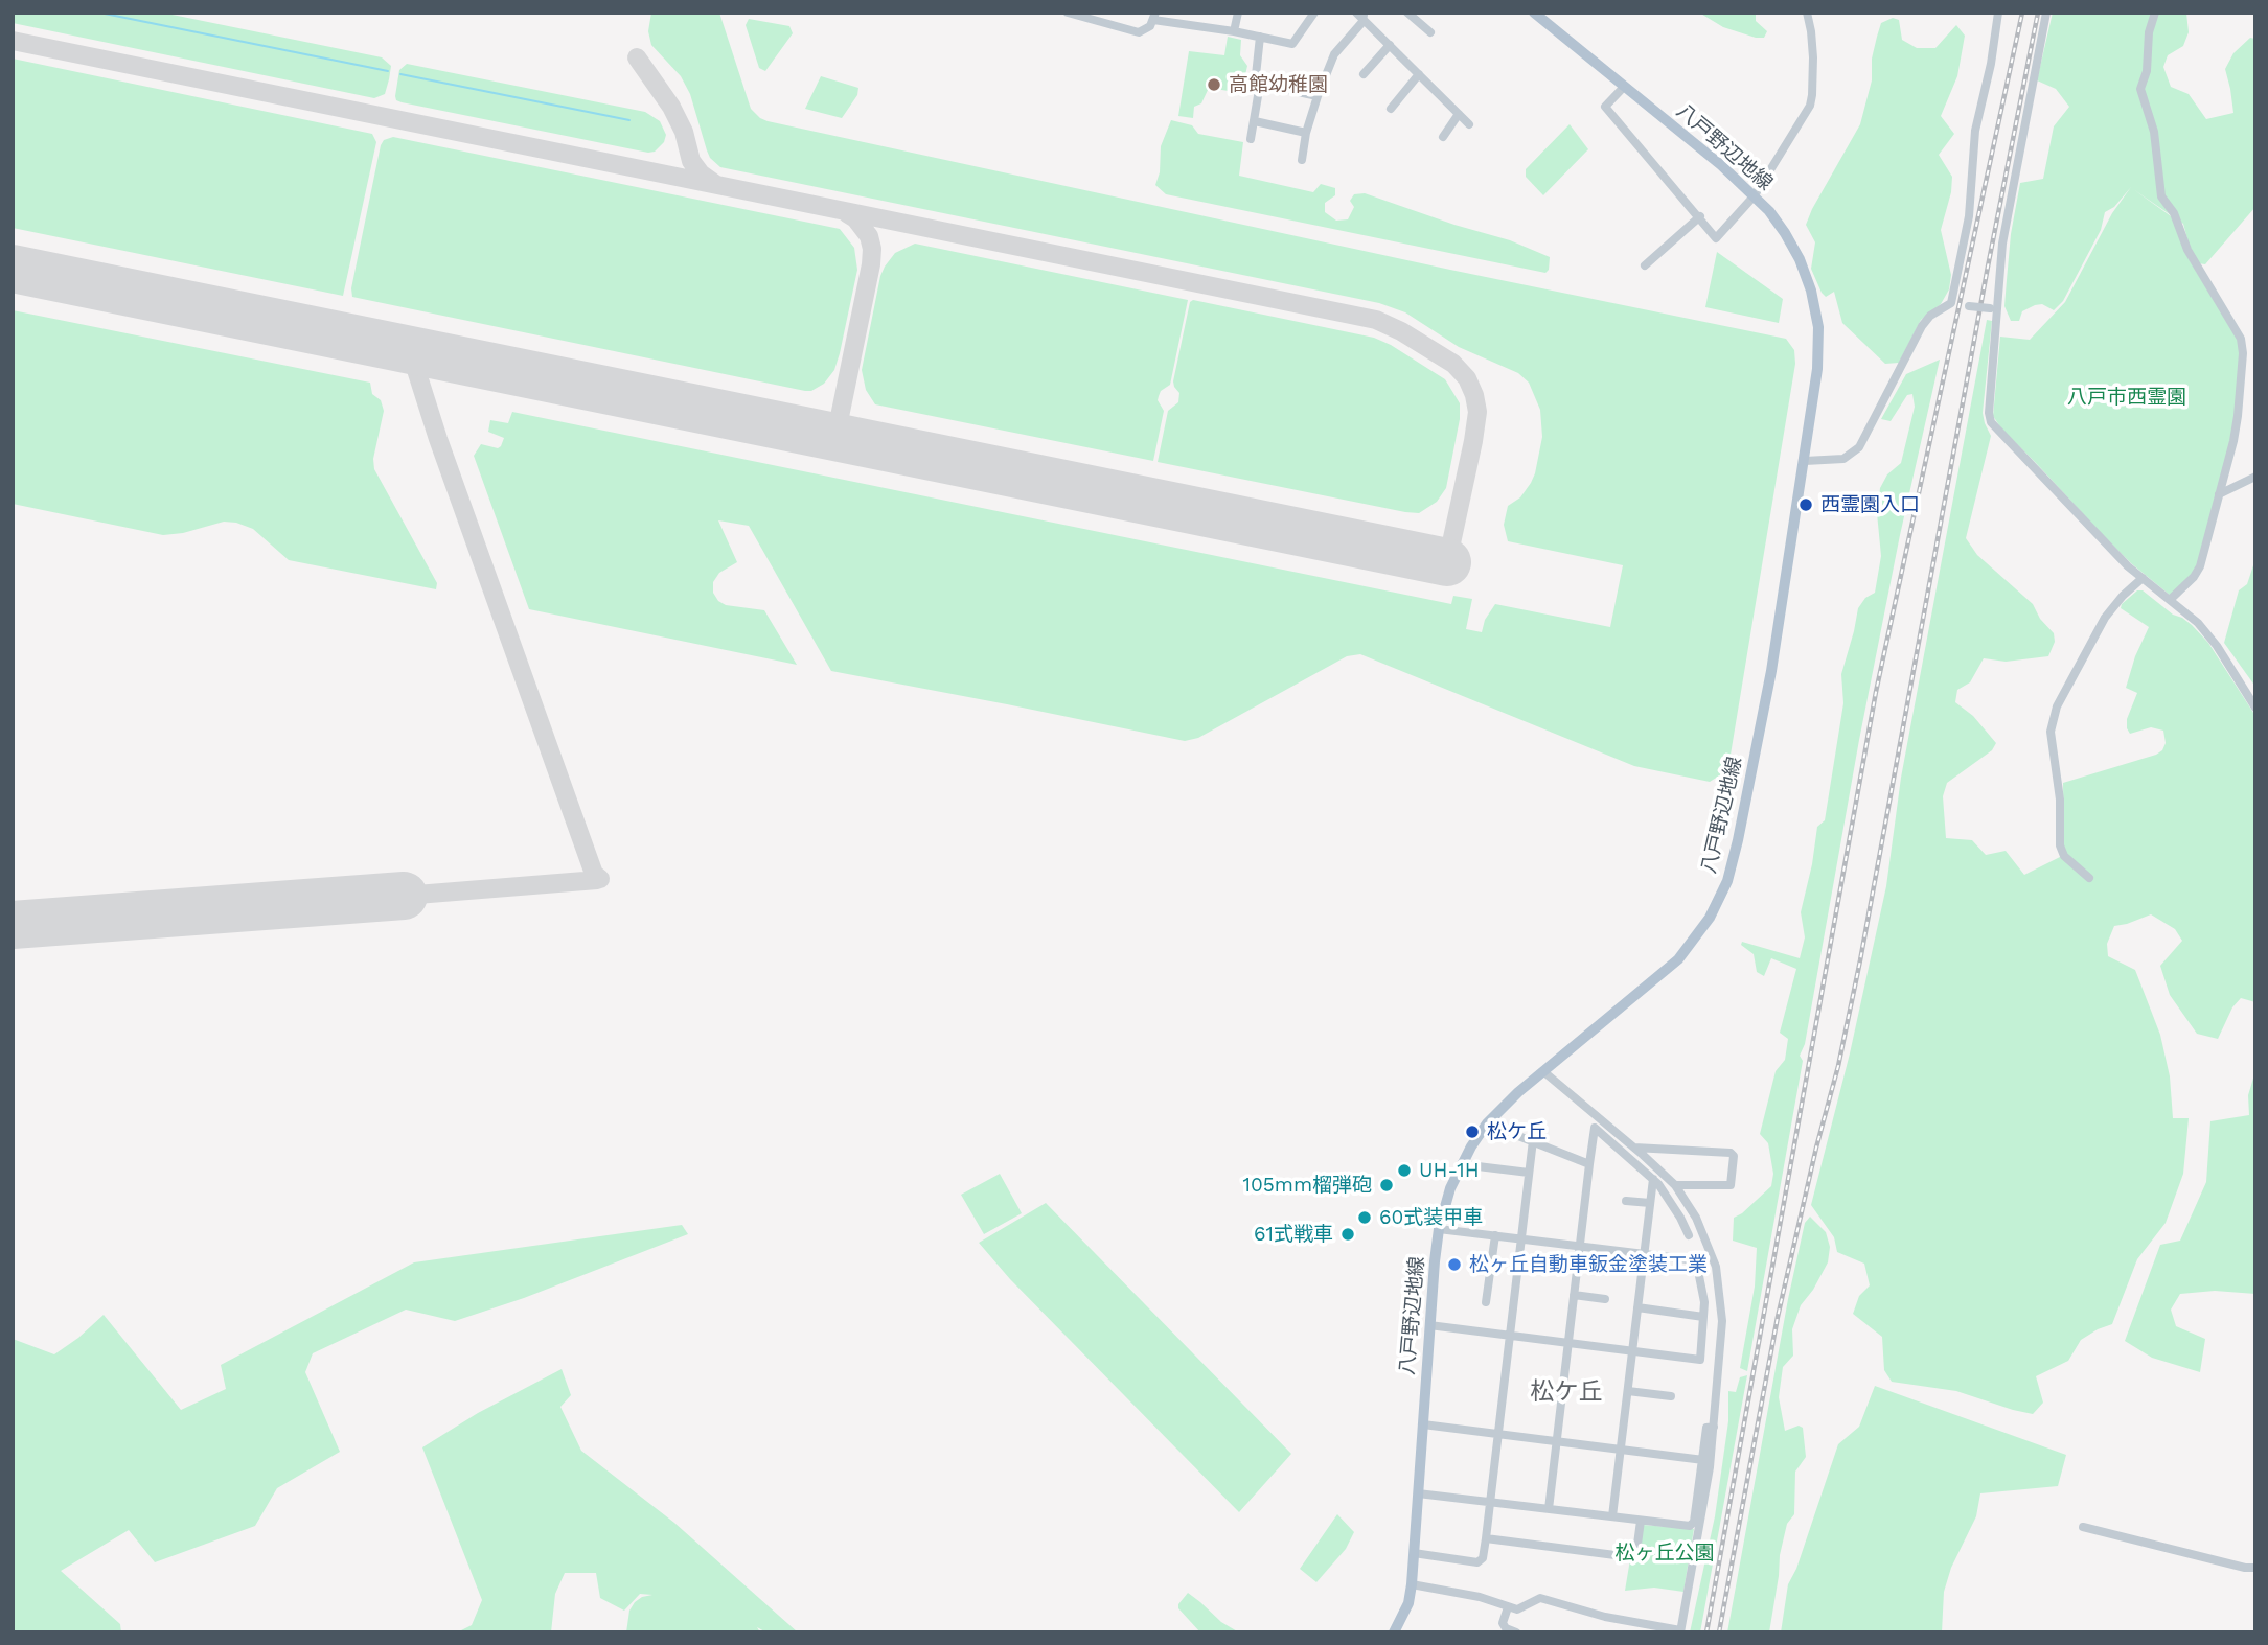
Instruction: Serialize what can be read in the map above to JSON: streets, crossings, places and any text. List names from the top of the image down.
{
  "streets": {
    "main road": ["八戸野辺地線"]
  },
  "districts": ["松ケ丘"],
  "parks": ["八戸市西霊園", "松ヶ丘公園"],
  "places": [
    "高館幼稚園",
    "西霊園入口",
    "松ケ丘",
    "UH-1H",
    "105mm榴弾砲",
    "60式装甲車",
    "61式戦車",
    "松ヶ丘自動車鈑金塗装工業"
  ]
}
